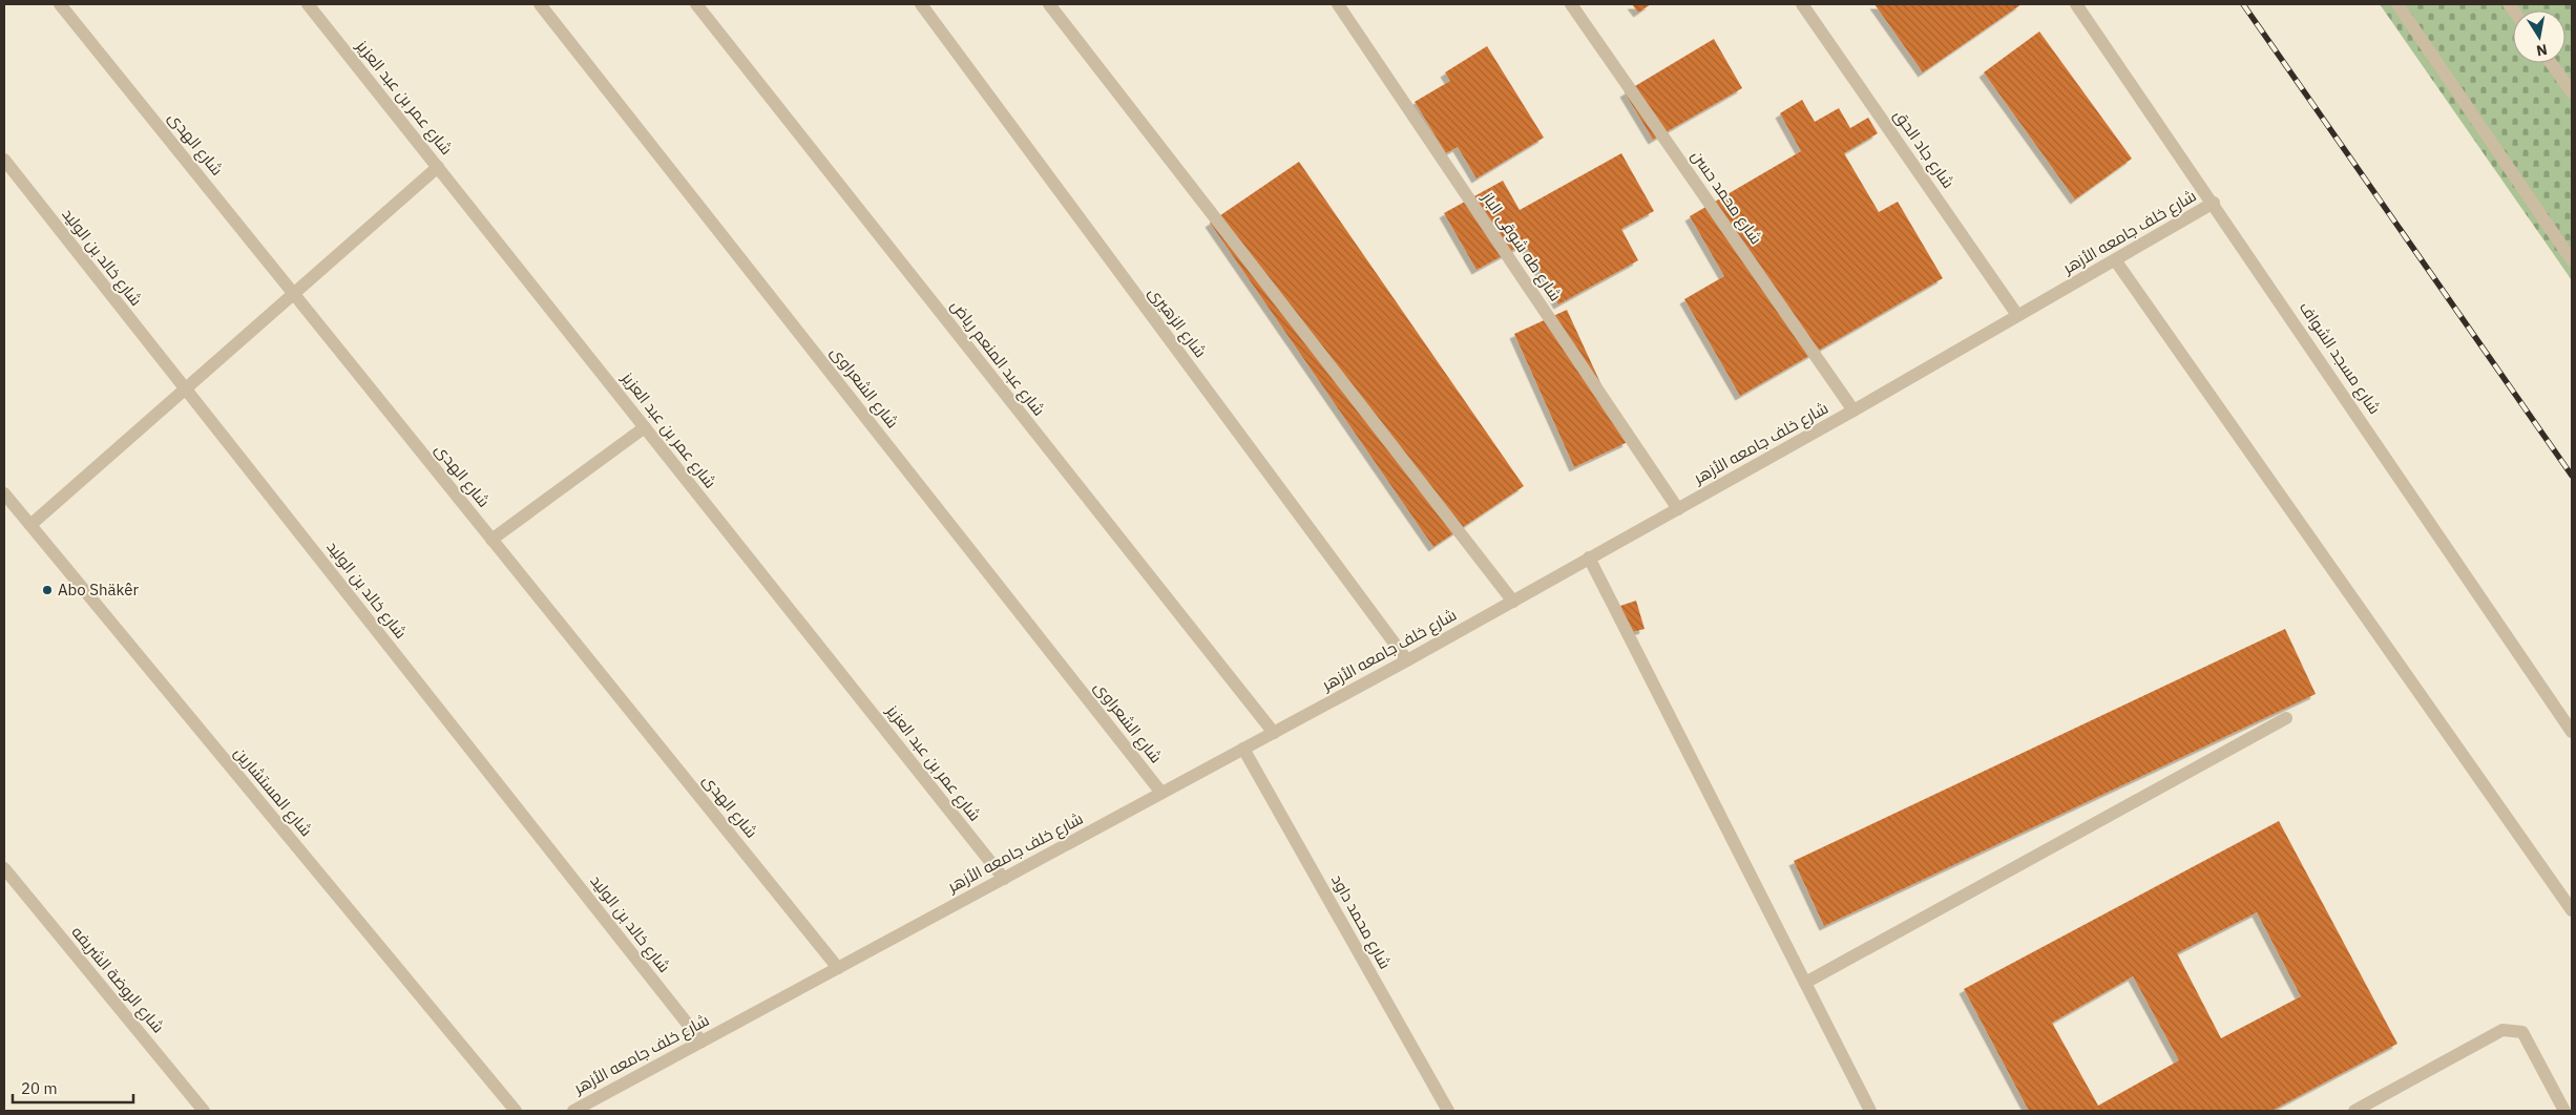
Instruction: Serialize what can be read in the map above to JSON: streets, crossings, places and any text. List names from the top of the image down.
{
  "streets": {
    "street": [
      "شارع عمر بن عبد العزيز",
      "شارع الهدى",
      "شارع جاد الحق",
      "شارع محمد حسن",
      "شارع خلف جامعه الأزهر",
      "شارع طه شوقى الباز",
      "شارع خالد بن الوليد",
      "شارع الزهيرى",
      "شارع عبد المنعم رياض",
      "شارع مسجد الشواف",
      "شارع الشعراوى",
      "شارع المستشارين",
      "شارع محمد داود",
      "شارع الروضة الشريفه"
    ]
  },
  "crossings": [
    ["شارع عمر بن عبد العزيز", "شارع خلف جامعه الأزهر"],
    ["شارع الهدى", "شارع خلف جامعه الأزهر"],
    ["شارع جاد الحق", "شارع خلف جامعه الأزهر"],
    ["شارع محمد حسن", "شارع خلف جامعه الأزهر"],
    ["شارع خلف جامعه الأزهر", "شارع طه شوقى الباز"],
    ["شارع خلف جامعه الأزهر", "شارع خالد بن الوليد"],
    ["شارع خلف جامعه الأزهر", "شارع الزهيرى"],
    ["شارع خلف جامعه الأزهر", "شارع عبد المنعم رياض"],
    ["شارع خلف جامعه الأزهر", "شارع مسجد الشواف"],
    ["شارع خلف جامعه الأزهر", "شارع الشعراوى"],
    ["شارع خلف جامعه الأزهر", "شارع محمد داود"]
  ],
  "places": ["Abo Shäkêr"],
  "scale_bar": "20 m",
  "north": "bottom"
}
